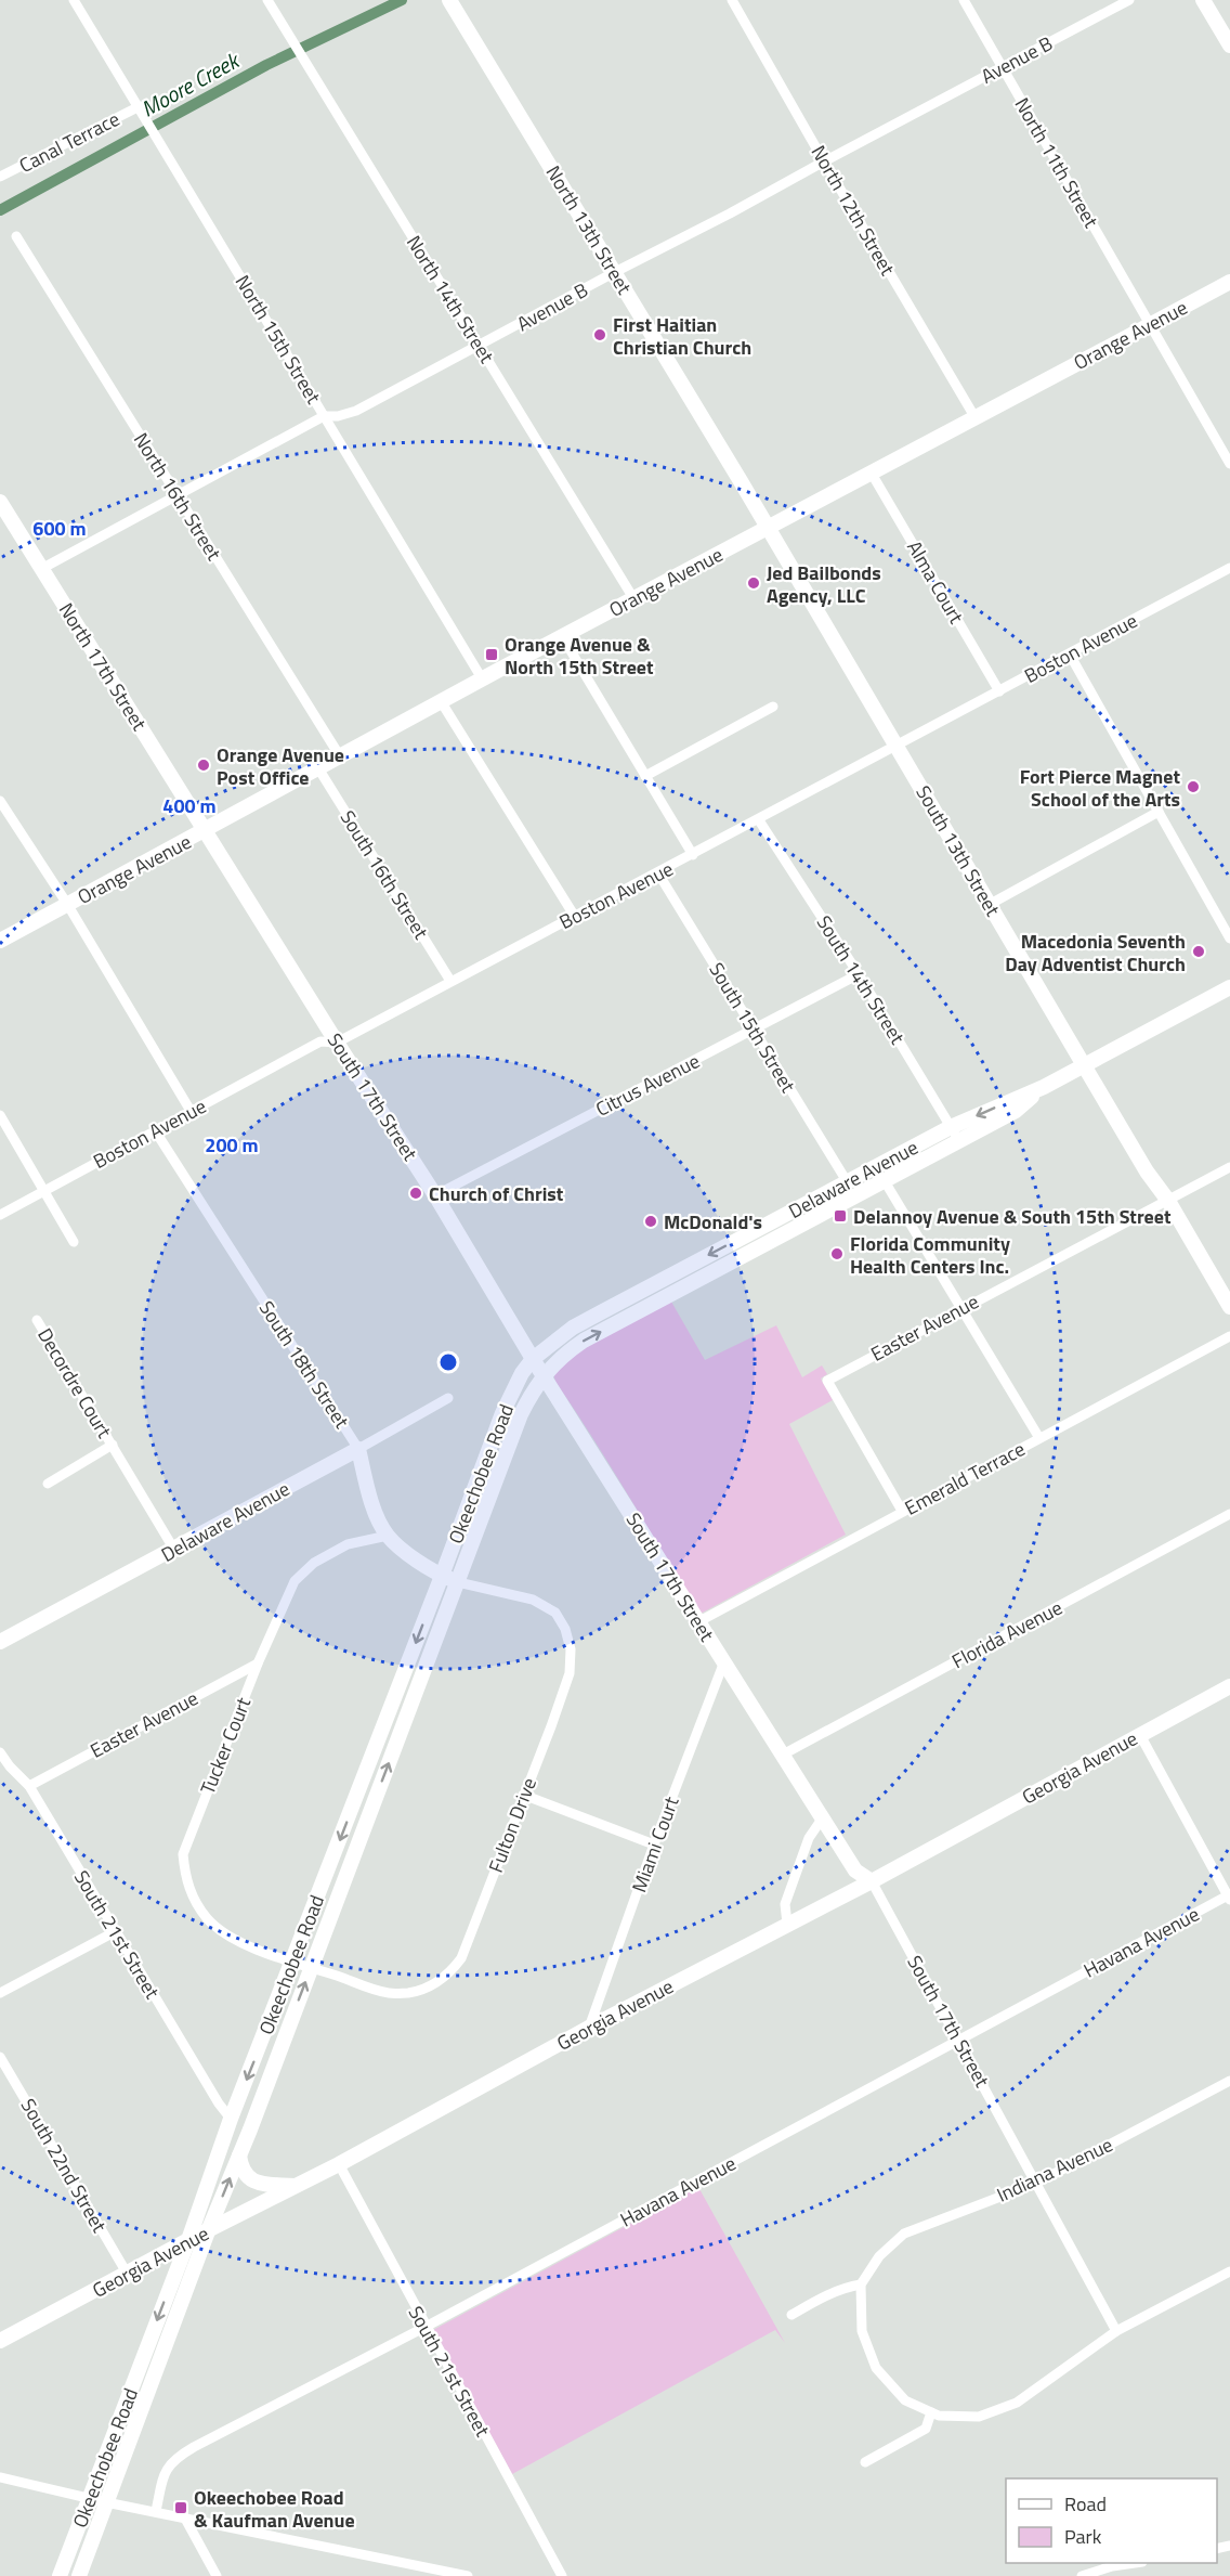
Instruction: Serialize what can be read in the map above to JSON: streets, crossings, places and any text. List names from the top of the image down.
{
  "streets": {
    "main road": [
      "North 13th Street",
      "Orange Avenue",
      "North 17th Street",
      "South 13th Street",
      "South 17th Street",
      "Delaware Avenue",
      "South 18th Street",
      "Okeechobee Road",
      "Georgia Avenue"
    ],
    "street": [
      "Avenue B",
      "Canal Terrace",
      "North 11th Street",
      "North 12th Street",
      "North 14th Street",
      "North 15th Street",
      "North 16th Street",
      "Alma Court",
      "Boston Avenue",
      "South 16th Street",
      "South 14th Street",
      "South 15th Street",
      "Citrus Avenue",
      "Easter Avenue",
      "Decordre Court",
      "Emerald Terrace",
      "Florida Avenue",
      "Tucker Court",
      "Fulton Drive",
      "Miami Court",
      "South 21st Street",
      "Havana Avenue",
      "South 22nd Street",
      "Indiana Avenue"
    ]
  },
  "crossings": [
    ["Avenue B", "North 11th Street"],
    ["Avenue B", "North 12th Street"],
    ["Avenue B", "North 13th Street"],
    ["Avenue B", "North 14th Street"],
    ["Avenue B", "North 15th Street"],
    ["Avenue B", "North 16th Street"],
    ["Avenue B", "North 17th Street"],
    ["Canal Terrace", "North 15th Street"],
    ["North 11th Street", "Orange Avenue"],
    ["North 12th Street", "Orange Avenue"],
    ["North 13th Street", "Orange Avenue"],
    ["North 13th Street", "South 13th Street"],
    ["North 14th Street", "Orange Avenue"],
    ["Orange Avenue", "North 15th Street"],
    ["Orange Avenue", "North 16th Street"],
    ["Orange Avenue", "Alma Court"],
    ["Orange Avenue", "North 17th Street"],
    ["Orange Avenue", "South 13th Street"],
    ["Orange Avenue", "South 16th Street"],
    ["Orange Avenue", "South 17th Street"],
    ["Alma Court", "Boston Avenue"],
    ["Boston Avenue", "South 13th Street"],
    ["Boston Avenue", "South 16th Street"],
    ["Boston Avenue", "South 14th Street"],
    ["Boston Avenue", "South 15th Street"],
    ["Boston Avenue", "South 17th Street"],
    ["Boston Avenue", "South 18th Street"],
    ["North 17th Street", "South 17th Street"],
    ["South 13th Street", "Delaware Avenue"],
    ["South 13th Street", "Easter Avenue"],
    ["South 14th Street", "Citrus Avenue"],
    ["South 14th Street", "Delaware Avenue"],
    ["South 15th Street", "Citrus Avenue"],
    ["South 15th Street", "Delaware Avenue"],
    ["Citrus Avenue", "South 17th Street"],
    ["South 17th Street", "Delaware Avenue"],
    ["South 17th Street", "Okeechobee Road"],
    ["South 17th Street", "Emerald Terrace"],
    ["South 17th Street", "Florida Avenue"],
    ["South 17th Street", "Georgia Avenue"],
    ["South 17th Street", "Miami Court"],
    ["South 17th Street", "Havana Avenue"],
    ["South 17th Street", "Indiana Avenue"],
    ["Delaware Avenue", "South 18th Street"],
    ["Delaware Avenue", "Decordre Court"],
    ["Delaware Avenue", "Okeechobee Road"],
    ["Easter Avenue", "Emerald Terrace"],
    ["Easter Avenue", "Tucker Court"],
    ["Easter Avenue", "South 21st Street"],
    ["South 18th Street", "Okeechobee Road"],
    ["South 18th Street", "Tucker Court"],
    ["South 18th Street", "Fulton Drive"],
    ["Okeechobee Road", "Tucker Court"],
    ["Okeechobee Road", "Georgia Avenue"],
    ["Okeechobee Road", "Fulton Drive"],
    ["Okeechobee Road", "South 21st Street"],
    ["Tucker Court", "Fulton Drive"],
    ["Georgia Avenue", "Miami Court"],
    ["Georgia Avenue", "South 21st Street"],
    ["Georgia Avenue", "South 22nd Street"],
    ["South 21st Street", "Havana Avenue"]
  ],
  "water": ["Moore Creek"],
  "places": {
    "other": [
      "First Haitian Christian Church",
      "Jed Bailbonds Agency, LLC",
      "Orange Avenue Post Office",
      "Fort Pierce Magnet School of the Arts",
      "Macedonia Seventh Day Adventist Church",
      "Church of Christ",
      "McDonald's",
      "Florida Community Health Centers Inc."
    ],
    "transit": ["Orange Avenue & North 15th Street", "Delannoy Avenue & South 15th Street", "Okeechobee Road & Kaufman Avenue"]
  },
  "legend": ["Road", "Park"],
  "rings": ["600 m", "400 m", "200 m"]
}
